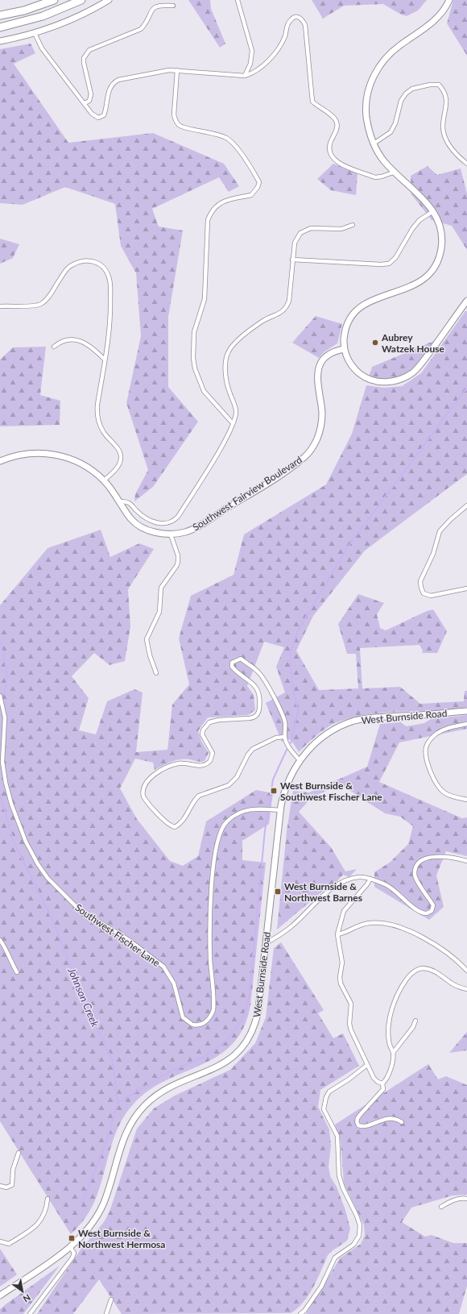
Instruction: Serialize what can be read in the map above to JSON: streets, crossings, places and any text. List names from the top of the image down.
{
  "streets": {
    "main road": ["Southwest Fairview Boulevard", "West Burnside Road"],
    "street": ["Southwest Fischer Lane"]
  },
  "crossings": [
    ["West Burnside Road", "Southwest Fischer Lane"]
  ],
  "water": ["Johnson Creek"],
  "places": {
    "other": ["Aubrey Watzek House"],
    "transit": ["West Burnside & Southwest Fischer Lane", "West Burnside & Northwest Barnes", "West Burnside & Northwest Hermosa"]
  },
  "north": "bottom right"
}
